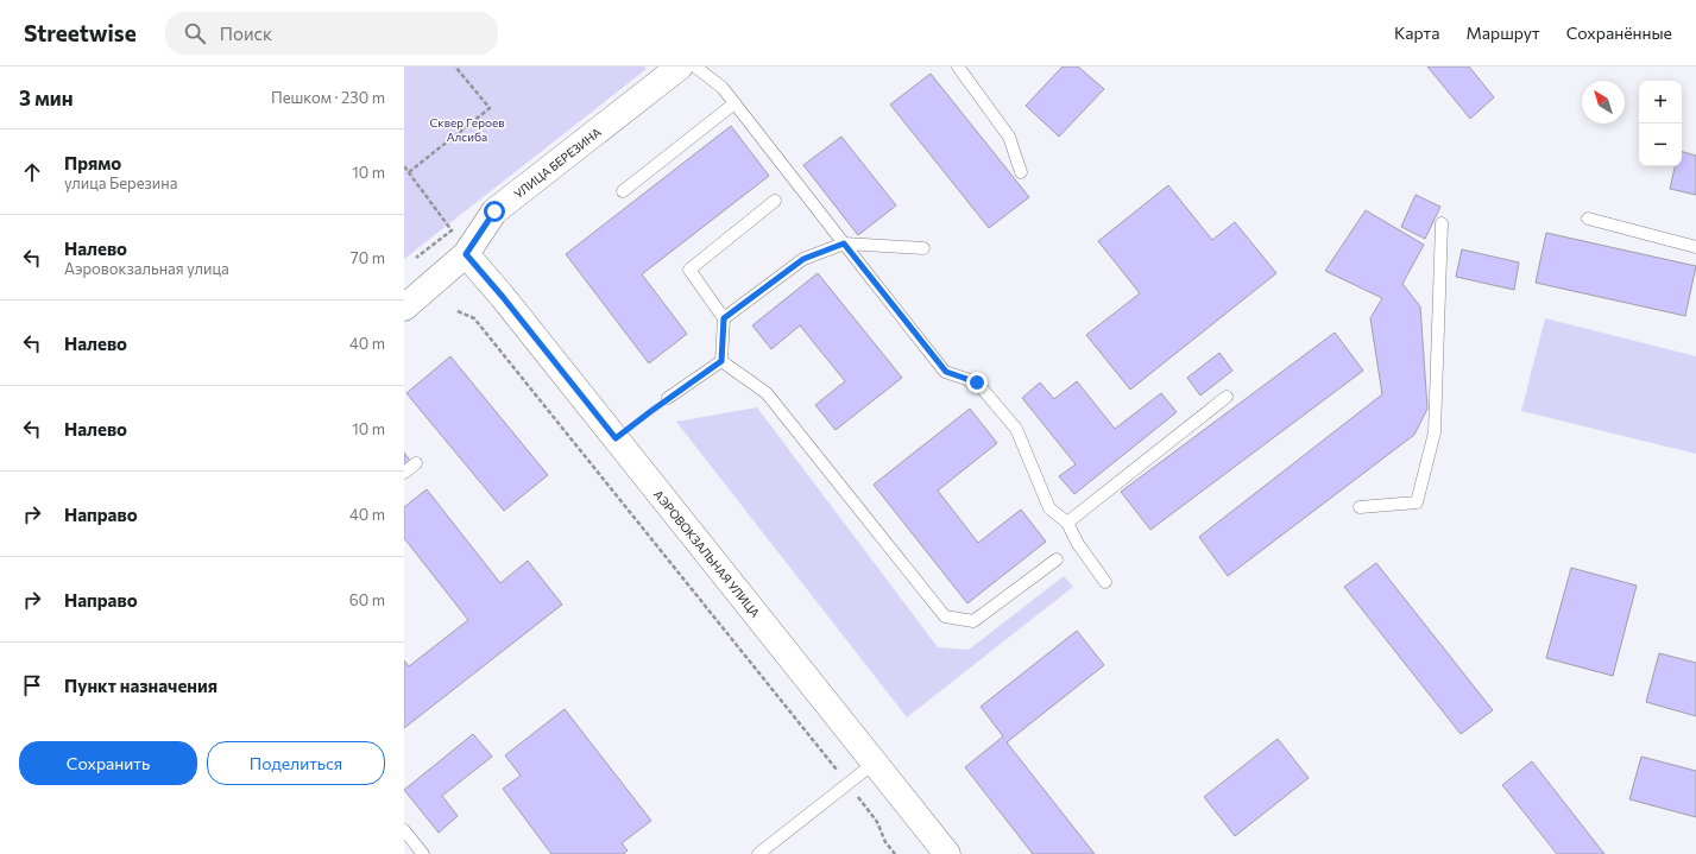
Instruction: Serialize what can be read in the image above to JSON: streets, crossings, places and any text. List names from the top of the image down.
{
  "streets": {
    "street": ["УЛИЦА БЕРЕЗИНА", "АЭРОВОКЗАЛЬНАЯ УЛИЦА"]
  },
  "crossings": [
    ["УЛИЦА БЕРЕЗИНА", "АЭРОВОКЗАЛЬНАЯ УЛИЦА"]
  ],
  "parks": ["Сквер Героев Алсиба"],
  "north": "top left",
  "page": {
    "header": "Streetwise",
    "search": "Поиск",
    "nav": ["Карта", "Маршрут", "Сохранённые"],
    "heading": ["3 мин", "Пешком · 230 m"],
    "map_buttons": ["+", "−"],
    "list": [
      ["Прямо", "улица Березина", "10 m"],
      ["Налево", "Аэровокзальная улица", "70 m"],
      ["Налево", "40 m"],
      ["Налево", "10 m"],
      ["Направо", "40 m"],
      ["Направо", "60 m"],
      "Пункт назначения"
    ],
    "buttons": ["Сохранить", "Поделиться"]
  }
}
